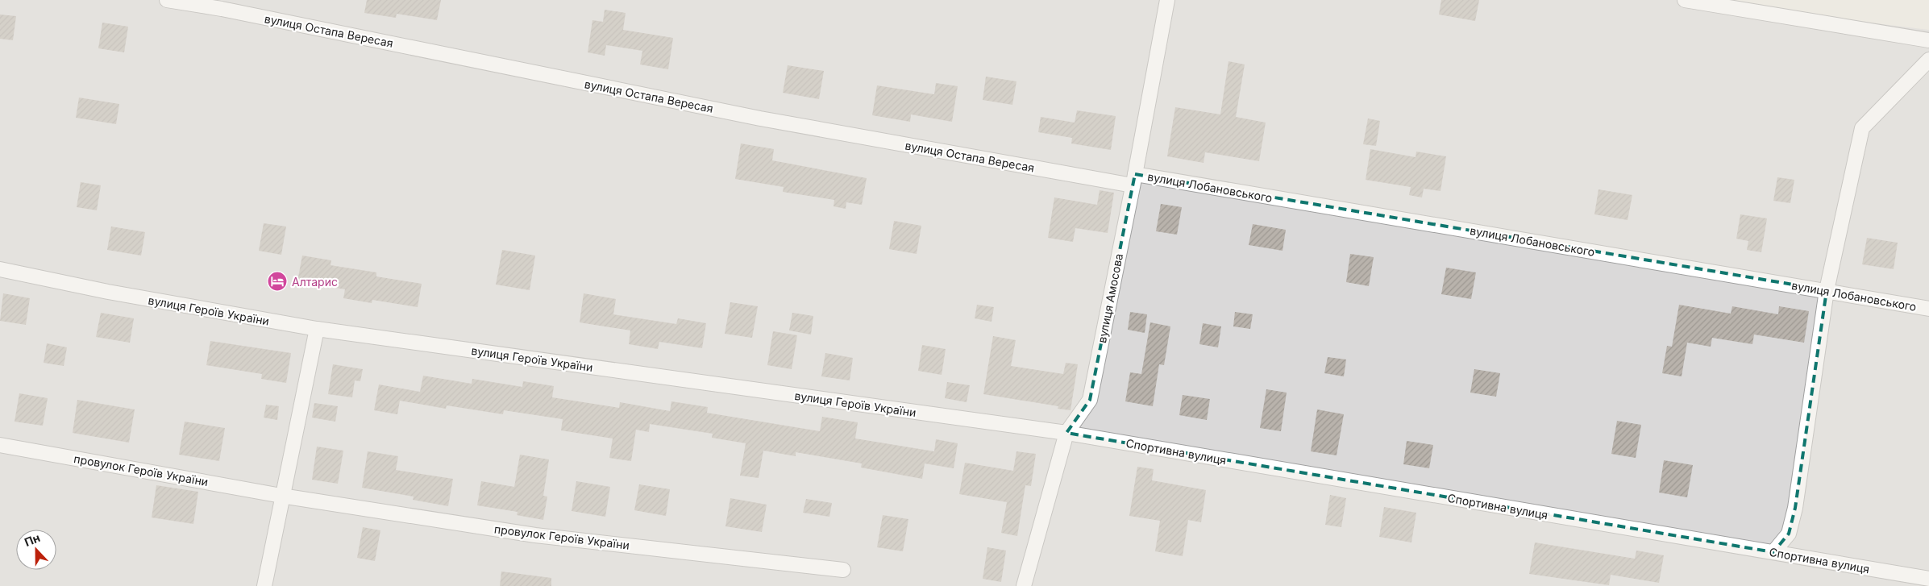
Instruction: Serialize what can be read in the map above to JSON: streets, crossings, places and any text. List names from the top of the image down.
{
  "streets": {
    "street": [
      "вулиця Остапа Вересая",
      "вулиця Лобановського",
      "вулиця Амосова",
      "вулиця Героїв України",
      "Спортивна вулиця",
      "провулок Героїв України"
    ]
  },
  "crossings": [
    ["вулиця Остапа Вересая", "вулиця Лобановського"],
    ["вулиця Остапа Вересая", "вулиця Амосова"],
    ["вулиця Лобановського", "вулиця Амосова"],
    ["вулиця Амосова", "вулиця Героїв України"],
    ["вулиця Амосова", "Спортивна вулиця"],
    ["вулиця Героїв України", "Спортивна вулиця"]
  ],
  "places": {
    "hotel": ["Алтарис"]
  },
  "north": "top"
}
